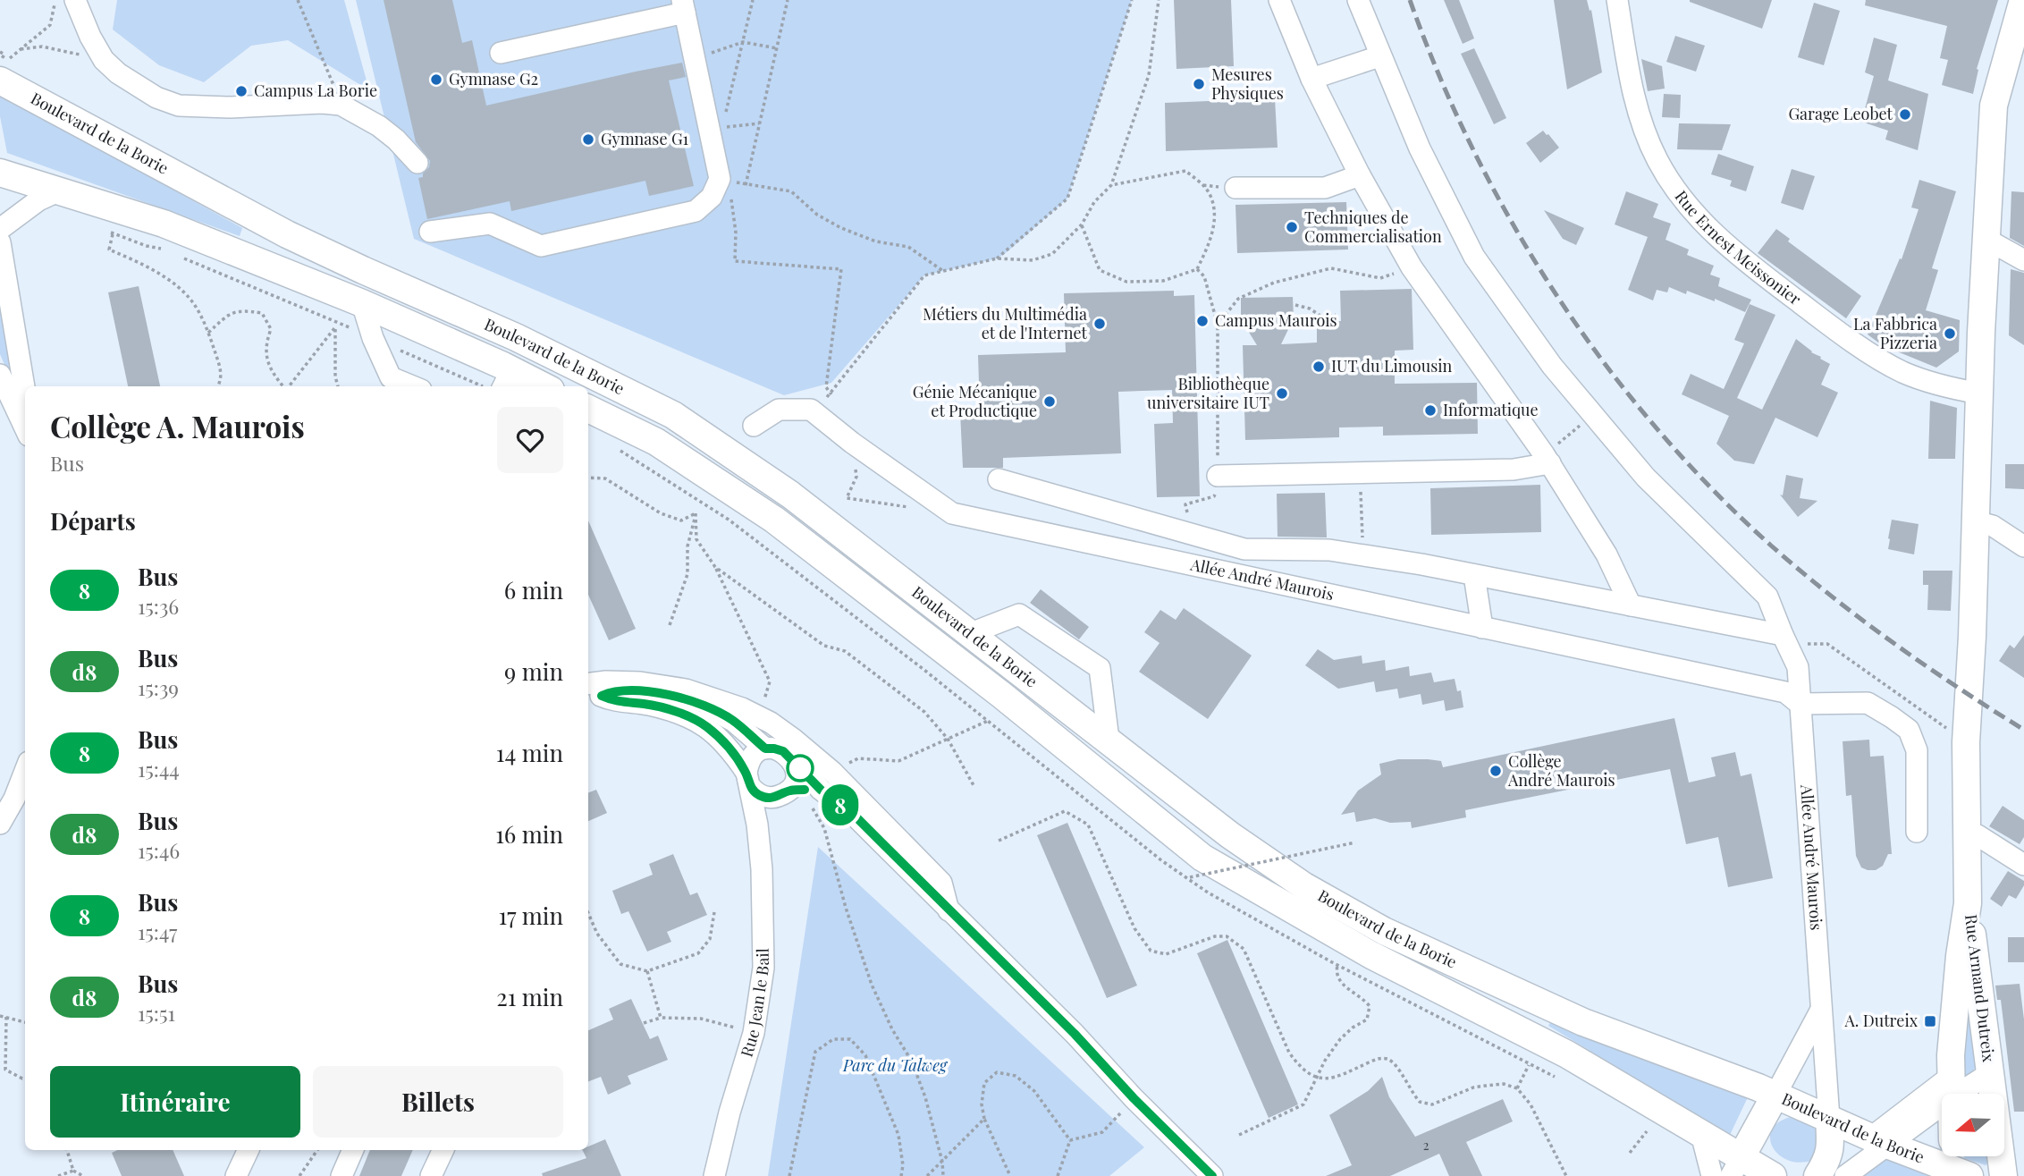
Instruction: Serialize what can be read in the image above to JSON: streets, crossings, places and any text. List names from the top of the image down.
{
  "streets": {
    "main road": ["Boulevard de la Borie", "Allée André Maurois", "Rue Armand Dutreix"],
    "street": ["Rue Ernest Meissonier", "Rue Jean le Bail"]
  },
  "crossings": [
    ["Boulevard de la Borie", "Allée André Maurois"],
    ["Boulevard de la Borie", "Rue Armand Dutreix"]
  ],
  "parks": ["Parc du Talweg"],
  "places": {
    "other": [
      "Gymnase G2",
      "Mesures Physiques",
      "Campus La Borie",
      "Garage Leobet",
      "Gymnase G1",
      "Techniques de Commercialisation",
      "Campus Maurois",
      "Métiers du Multimédia et de l'Internet",
      "La Fabbrica Pizzeria",
      "IUT du Limousin",
      "Bibliothèque universitaire IUT",
      "Génie Mécanique et Productique",
      "Informatique",
      "Collège André Maurois"
    ],
    "transit": ["A. Dutreix"]
  },
  "lines": ["bus line 8"],
  "house_numbers": ["2"],
  "north": "left",
  "page": {
    "on_map": "8",
    "heading": [
      ["Collège A. Maurois", "Bus"],
      "Départs"
    ],
    "list": [
      {
        "mark": "8",
        "name": "Bus",
        "note": "15:36",
        "value": "6 min"
      },
      {
        "mark": "d8",
        "name": "Bus",
        "note": "15:39",
        "value": "9 min"
      },
      {
        "mark": "8",
        "name": "Bus",
        "note": "15:44",
        "value": "14 min"
      },
      {
        "mark": "d8",
        "name": "Bus",
        "note": "15:46",
        "value": "16 min"
      },
      {
        "mark": "8",
        "name": "Bus",
        "note": "15:47",
        "value": "17 min"
      },
      {
        "mark": "d8",
        "name": "Bus",
        "note": "15:51",
        "value": "21 min"
      }
    ],
    "buttons": ["Itinéraire", "Billets"]
  }
}
